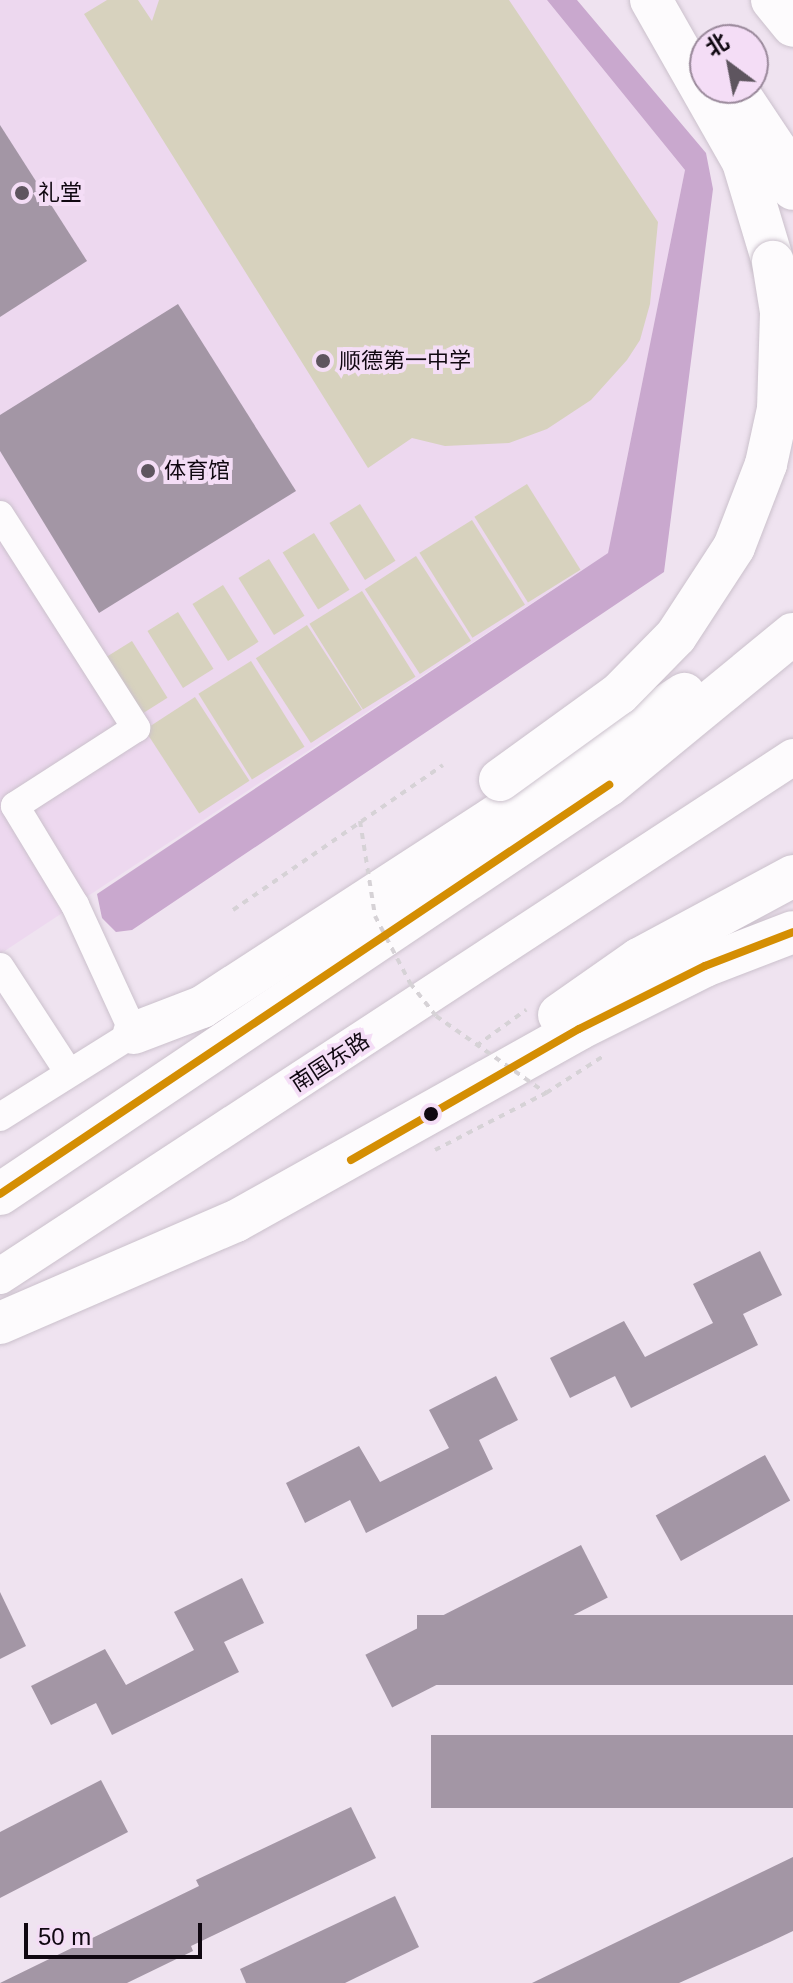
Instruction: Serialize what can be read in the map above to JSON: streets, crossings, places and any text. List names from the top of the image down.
{
  "streets": {
    "main road": ["南国东路"]
  },
  "places": ["礼堂", "顺德第一中学", "体育馆"],
  "scale_bar": "50 m",
  "north": "top left"
}
